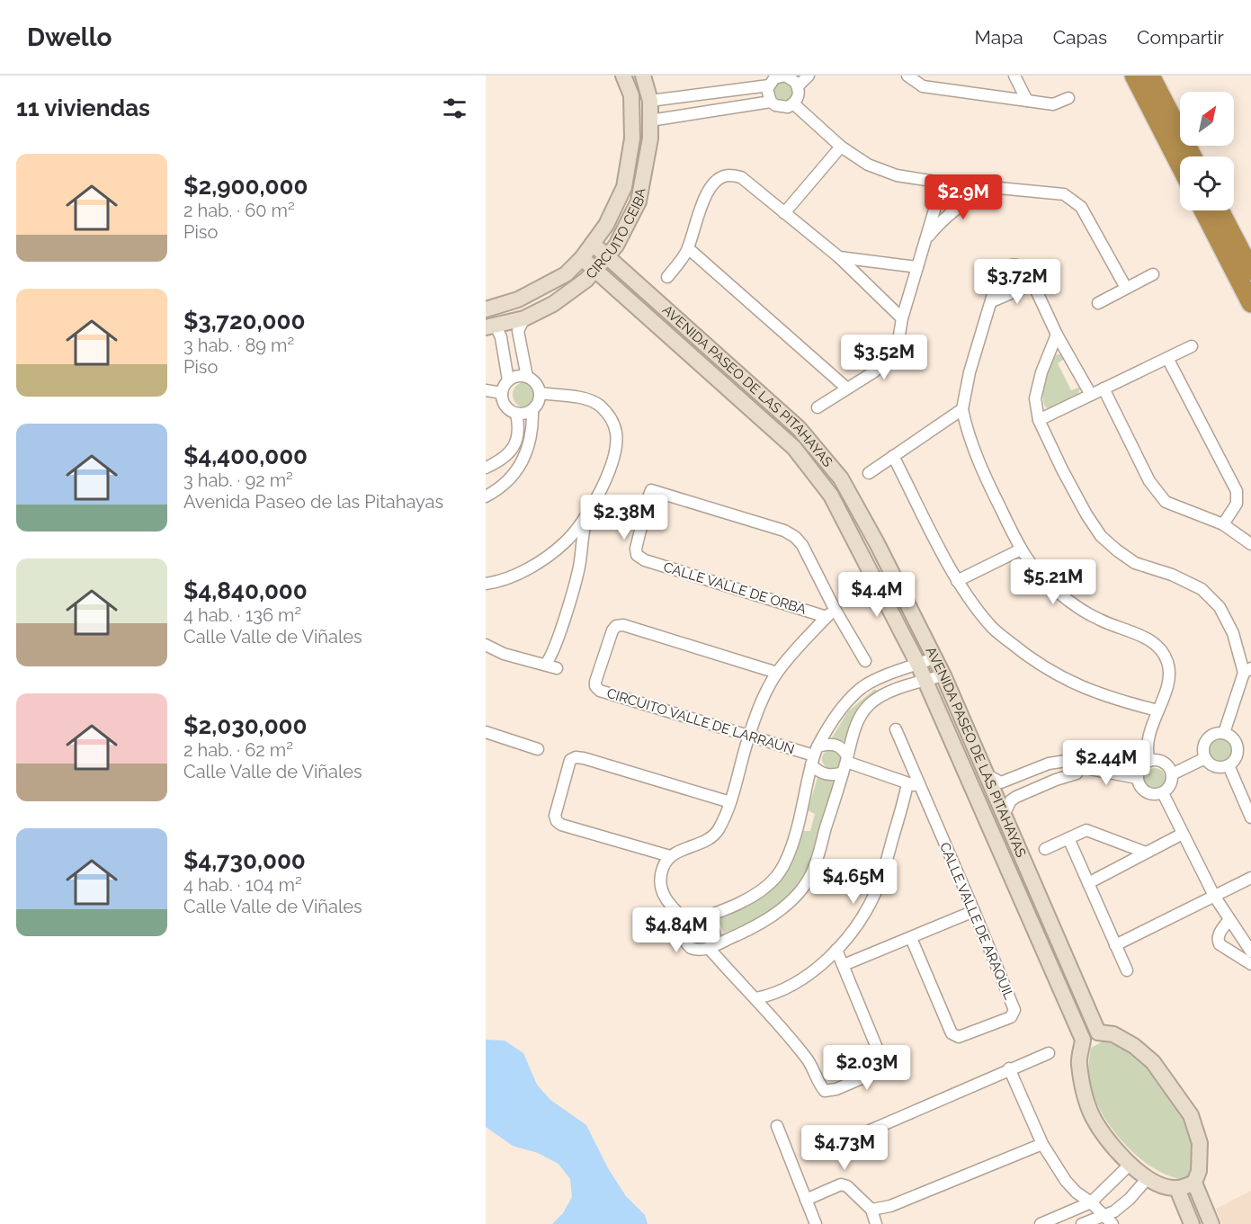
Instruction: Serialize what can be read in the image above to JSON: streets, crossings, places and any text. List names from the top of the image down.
{
  "streets": {
    "street": [
      "CIRCUITO CEIBA",
      "AVENIDA PASEO DE LAS PITAHAYAS",
      "CALLE VALLE DE ORBA",
      "CIRCUITO VALLE DE LARRAUN",
      "CALLE VALLE DE ARAQUIL"
    ]
  },
  "crossings": [
    ["CIRCUITO CEIBA", "AVENIDA PASEO DE LAS PITAHAYAS"],
    ["CIRCUITO VALLE DE LARRAUN", "CALLE VALLE DE ARAQUIL"]
  ],
  "north": "top right",
  "page": {
    "header": "Dwello",
    "nav": ["Mapa", "Capas", "Compartir"],
    "heading": "11 viviendas",
    "list": [
      {
        "name": "$2,900,000",
        "note": "2 hab. · 60 m² · Piso"
      },
      {
        "name": "$3,720,000",
        "note": "3 hab. · 89 m² · Piso"
      },
      {
        "name": "$4,400,000",
        "note": "3 hab. · 92 m² · Avenida Paseo de las Pitahayas"
      },
      {
        "name": "$4,840,000",
        "note": "4 hab. · 136 m² · Calle Valle de Viñales"
      },
      {
        "name": "$2,030,000",
        "note": "2 hab. · 62 m² · Calle Valle de Viñales"
      },
      {
        "name": "$4,730,000",
        "note": "4 hab. · 104 m² · Calle Valle de Viñales"
      }
    ],
    "price": [
      "$2.9M",
      "$3.72M",
      "$3.52M",
      "$2.38M",
      "$5.21M",
      "$4.4M",
      "$2.44M",
      "$4.65M",
      "$4.84M",
      "$2.03M",
      "$4.73M"
    ]
  }
}
